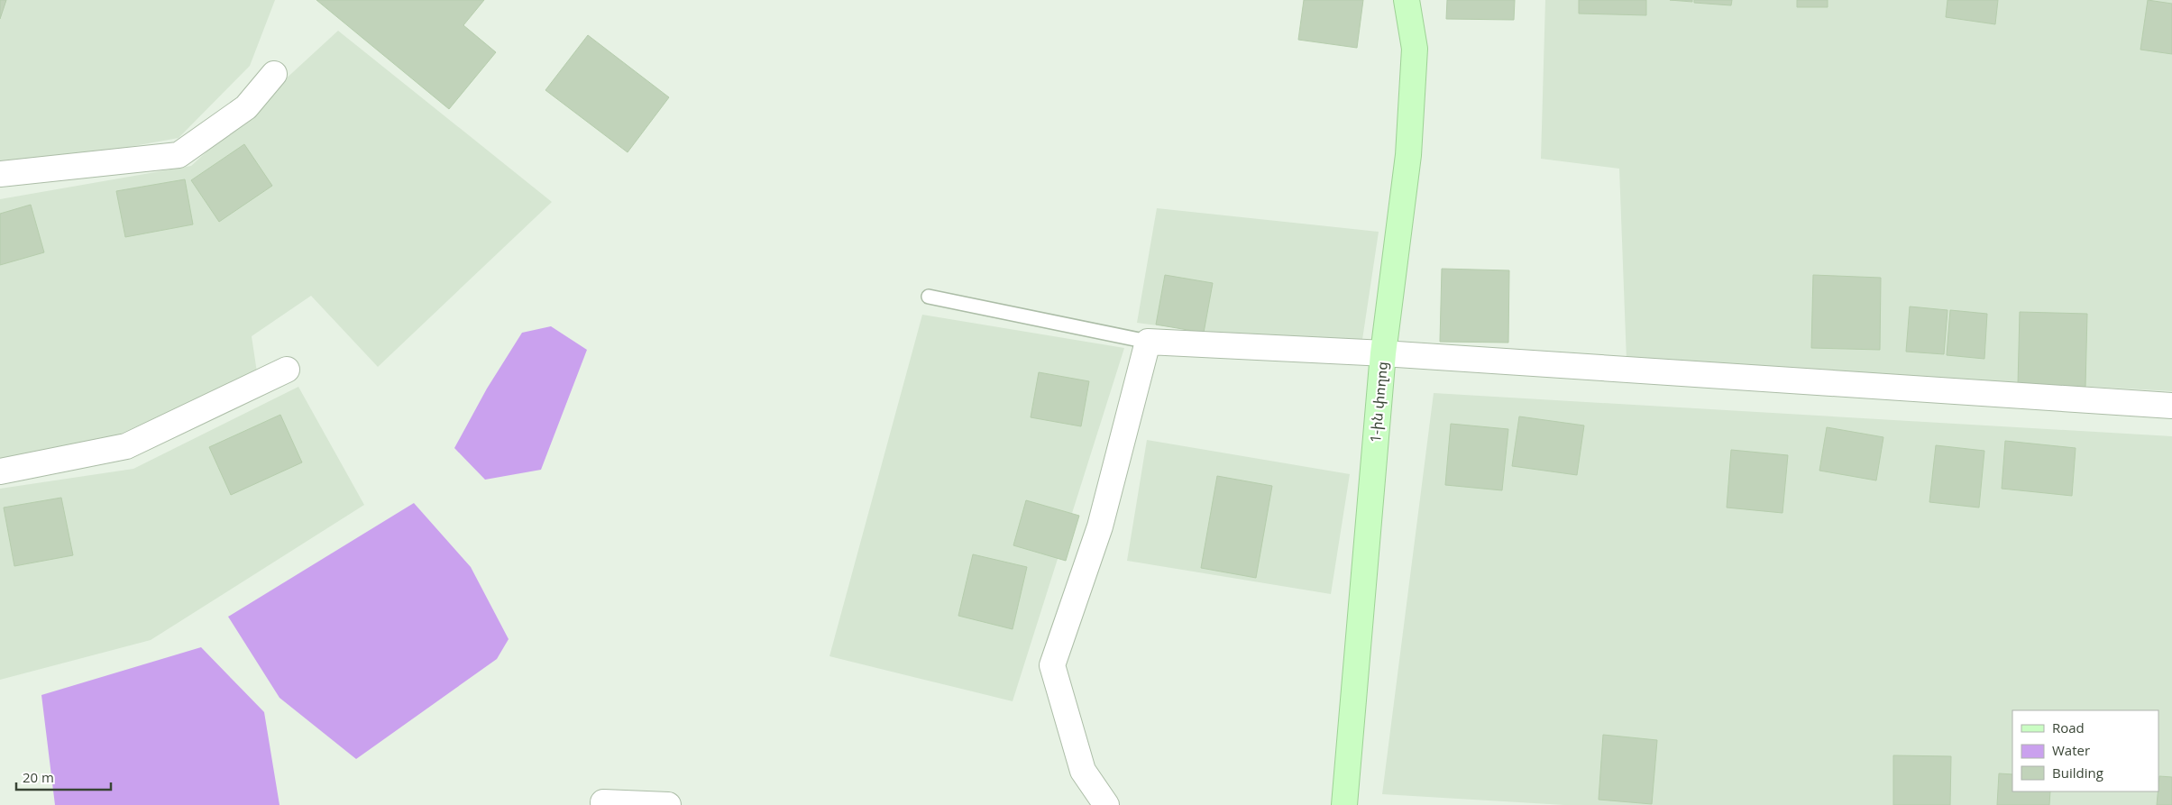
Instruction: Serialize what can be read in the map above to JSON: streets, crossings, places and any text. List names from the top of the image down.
{
  "streets": {
    "street": ["1-ին փողոց"]
  },
  "legend": ["Road", "Water", "Building"],
  "scale_bar": "20 m"
}
